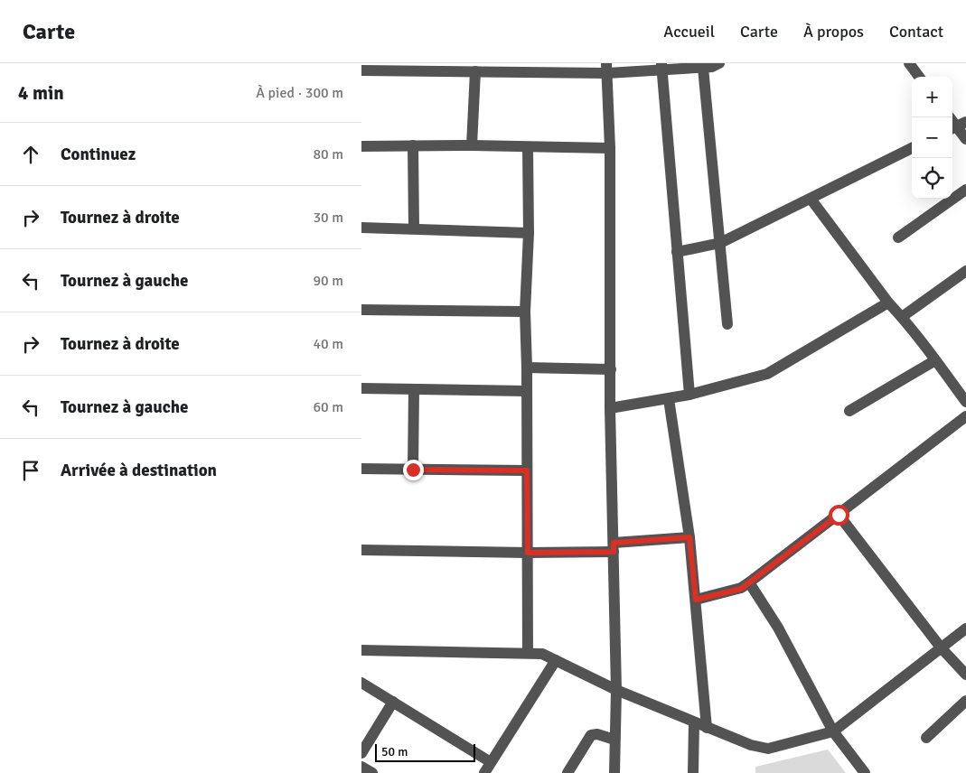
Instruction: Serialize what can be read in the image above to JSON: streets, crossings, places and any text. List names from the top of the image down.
{
  "scale_bar": "50 m",
  "page": {
    "header": "Carte",
    "nav": [
      "Accueil",
      "Carte",
      "À propos",
      "Contact"
    ],
    "heading": ["4 min", "À pied · 300 m"],
    "map_buttons": ["+", "−"],
    "list": [
      ["Continuez", "80 m"],
      ["Tournez à droite", "30 m"],
      ["Tournez à gauche", "90 m"],
      ["Tournez à droite", "40 m"],
      ["Tournez à gauche", "60 m"],
      "Arrivée à destination"
    ],
    "scale": "50 m"
  }
}
